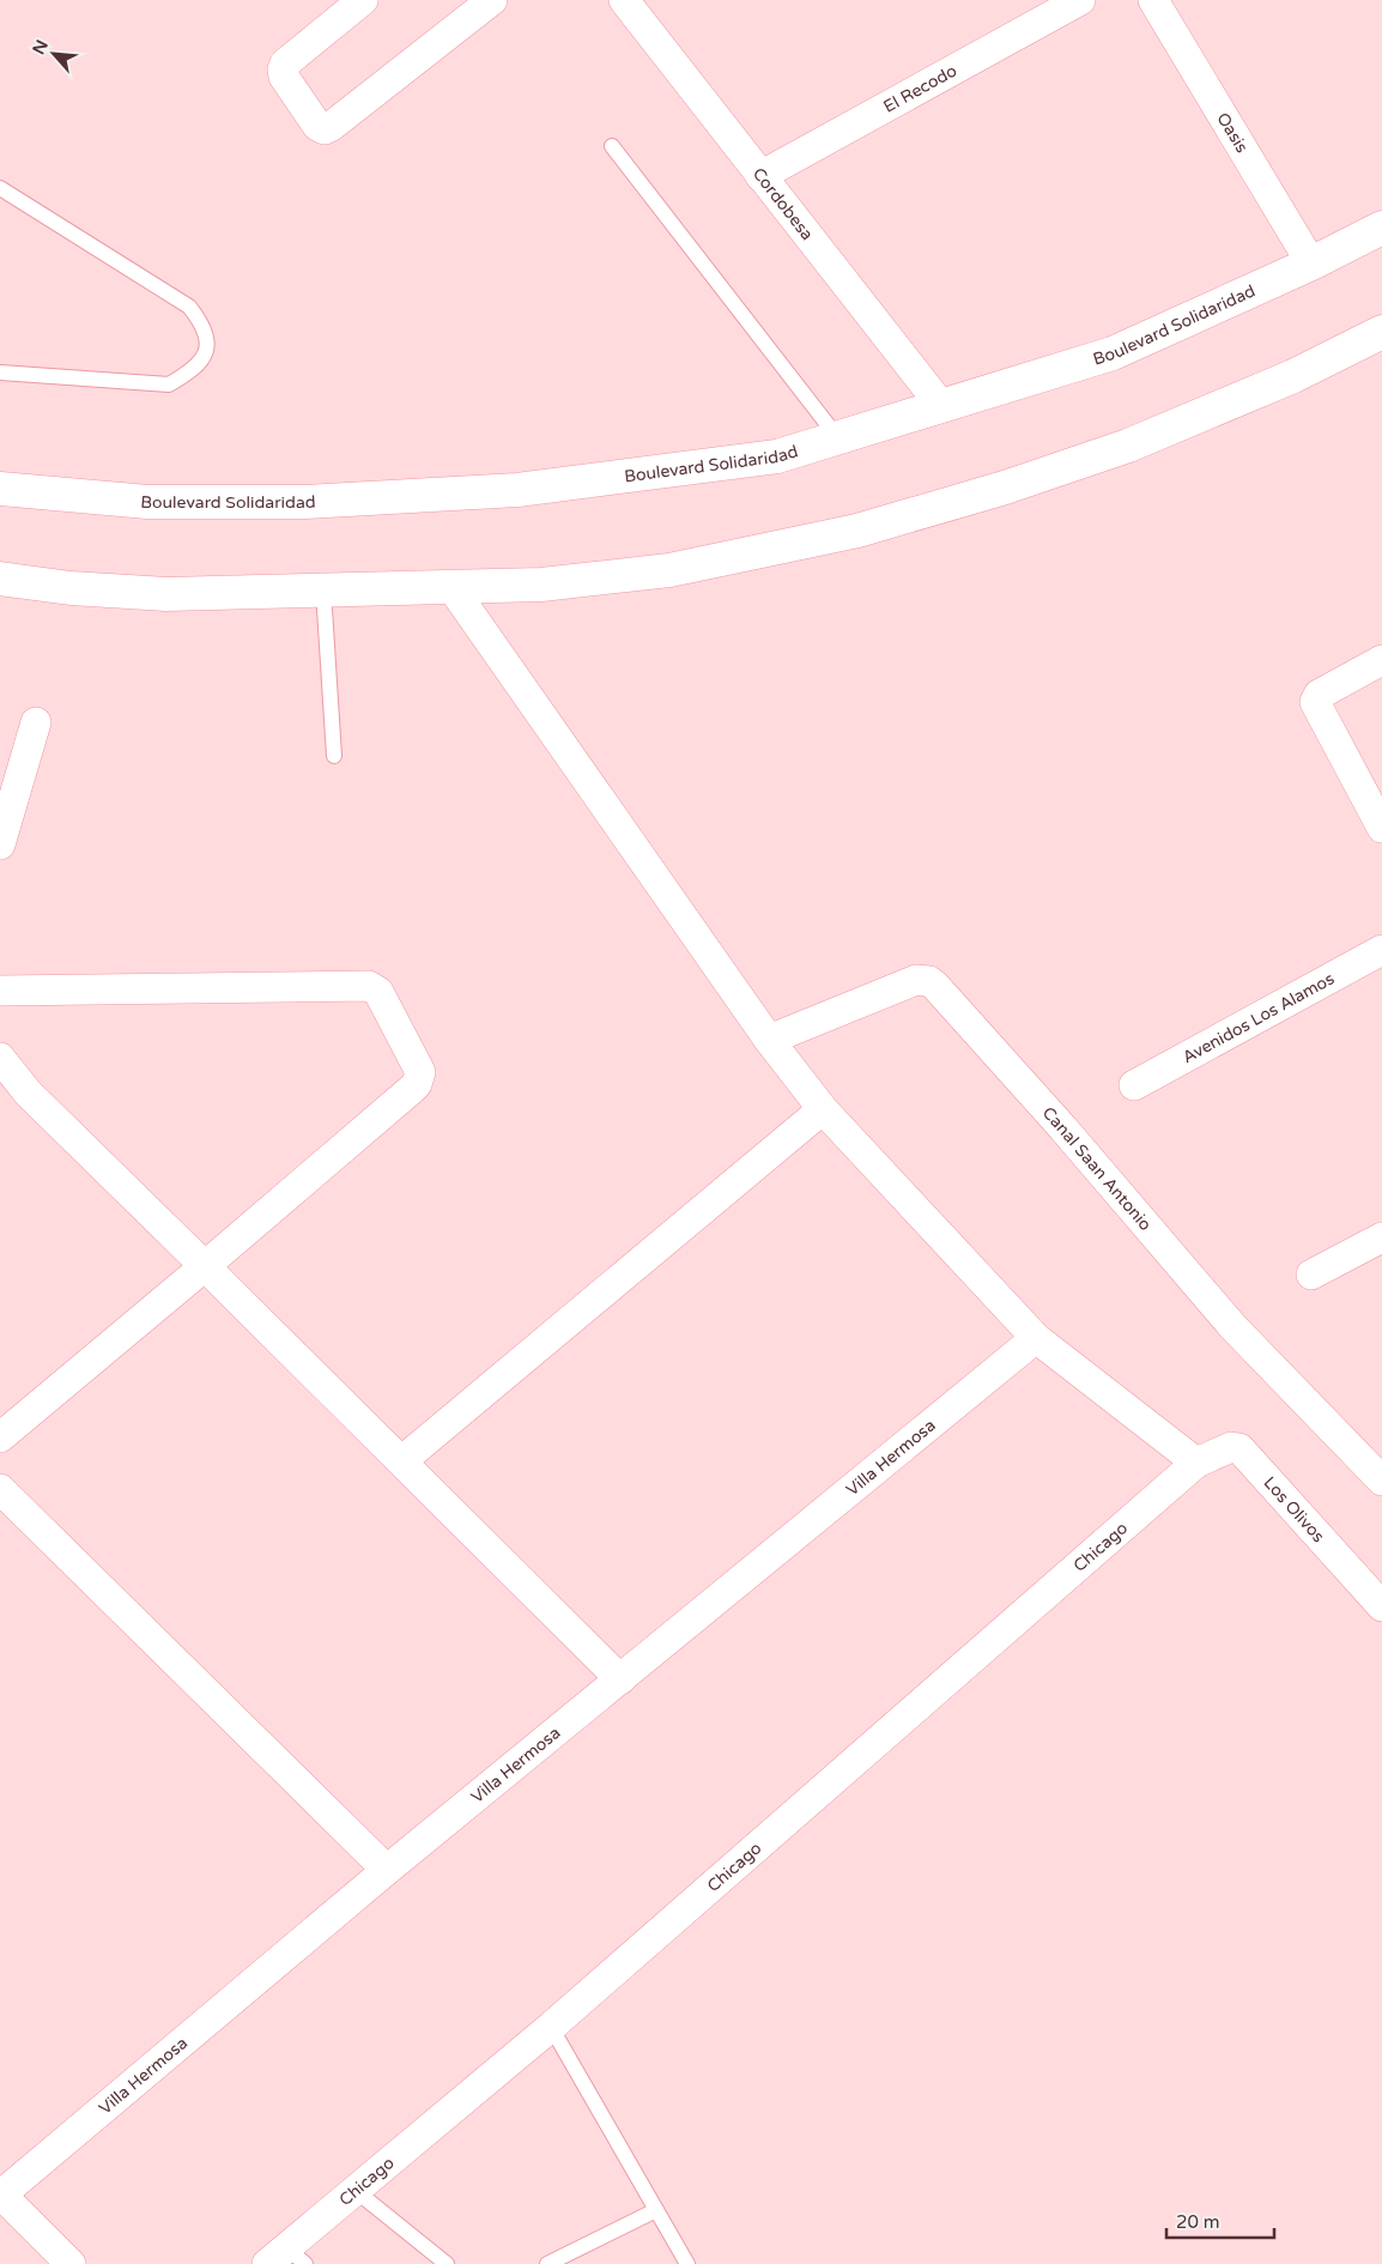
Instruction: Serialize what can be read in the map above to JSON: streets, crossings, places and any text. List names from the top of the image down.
{
  "streets": {
    "main road": ["Boulevard Solidaridad"],
    "street": [
      "El Recodo",
      "Oasis",
      "Cordobesa",
      "Avenidos Los Alamos",
      "Canal Saan Antonio",
      "Villa Hermosa",
      "Los Olivos",
      "Chicago"
    ]
  },
  "crossings": [
    ["El Recodo", "Cordobesa"],
    ["Oasis", "Boulevard Solidaridad"],
    ["Cordobesa", "Boulevard Solidaridad"],
    ["Los Olivos", "Chicago"]
  ],
  "scale_bar": "20 m",
  "north": "top left"
}
